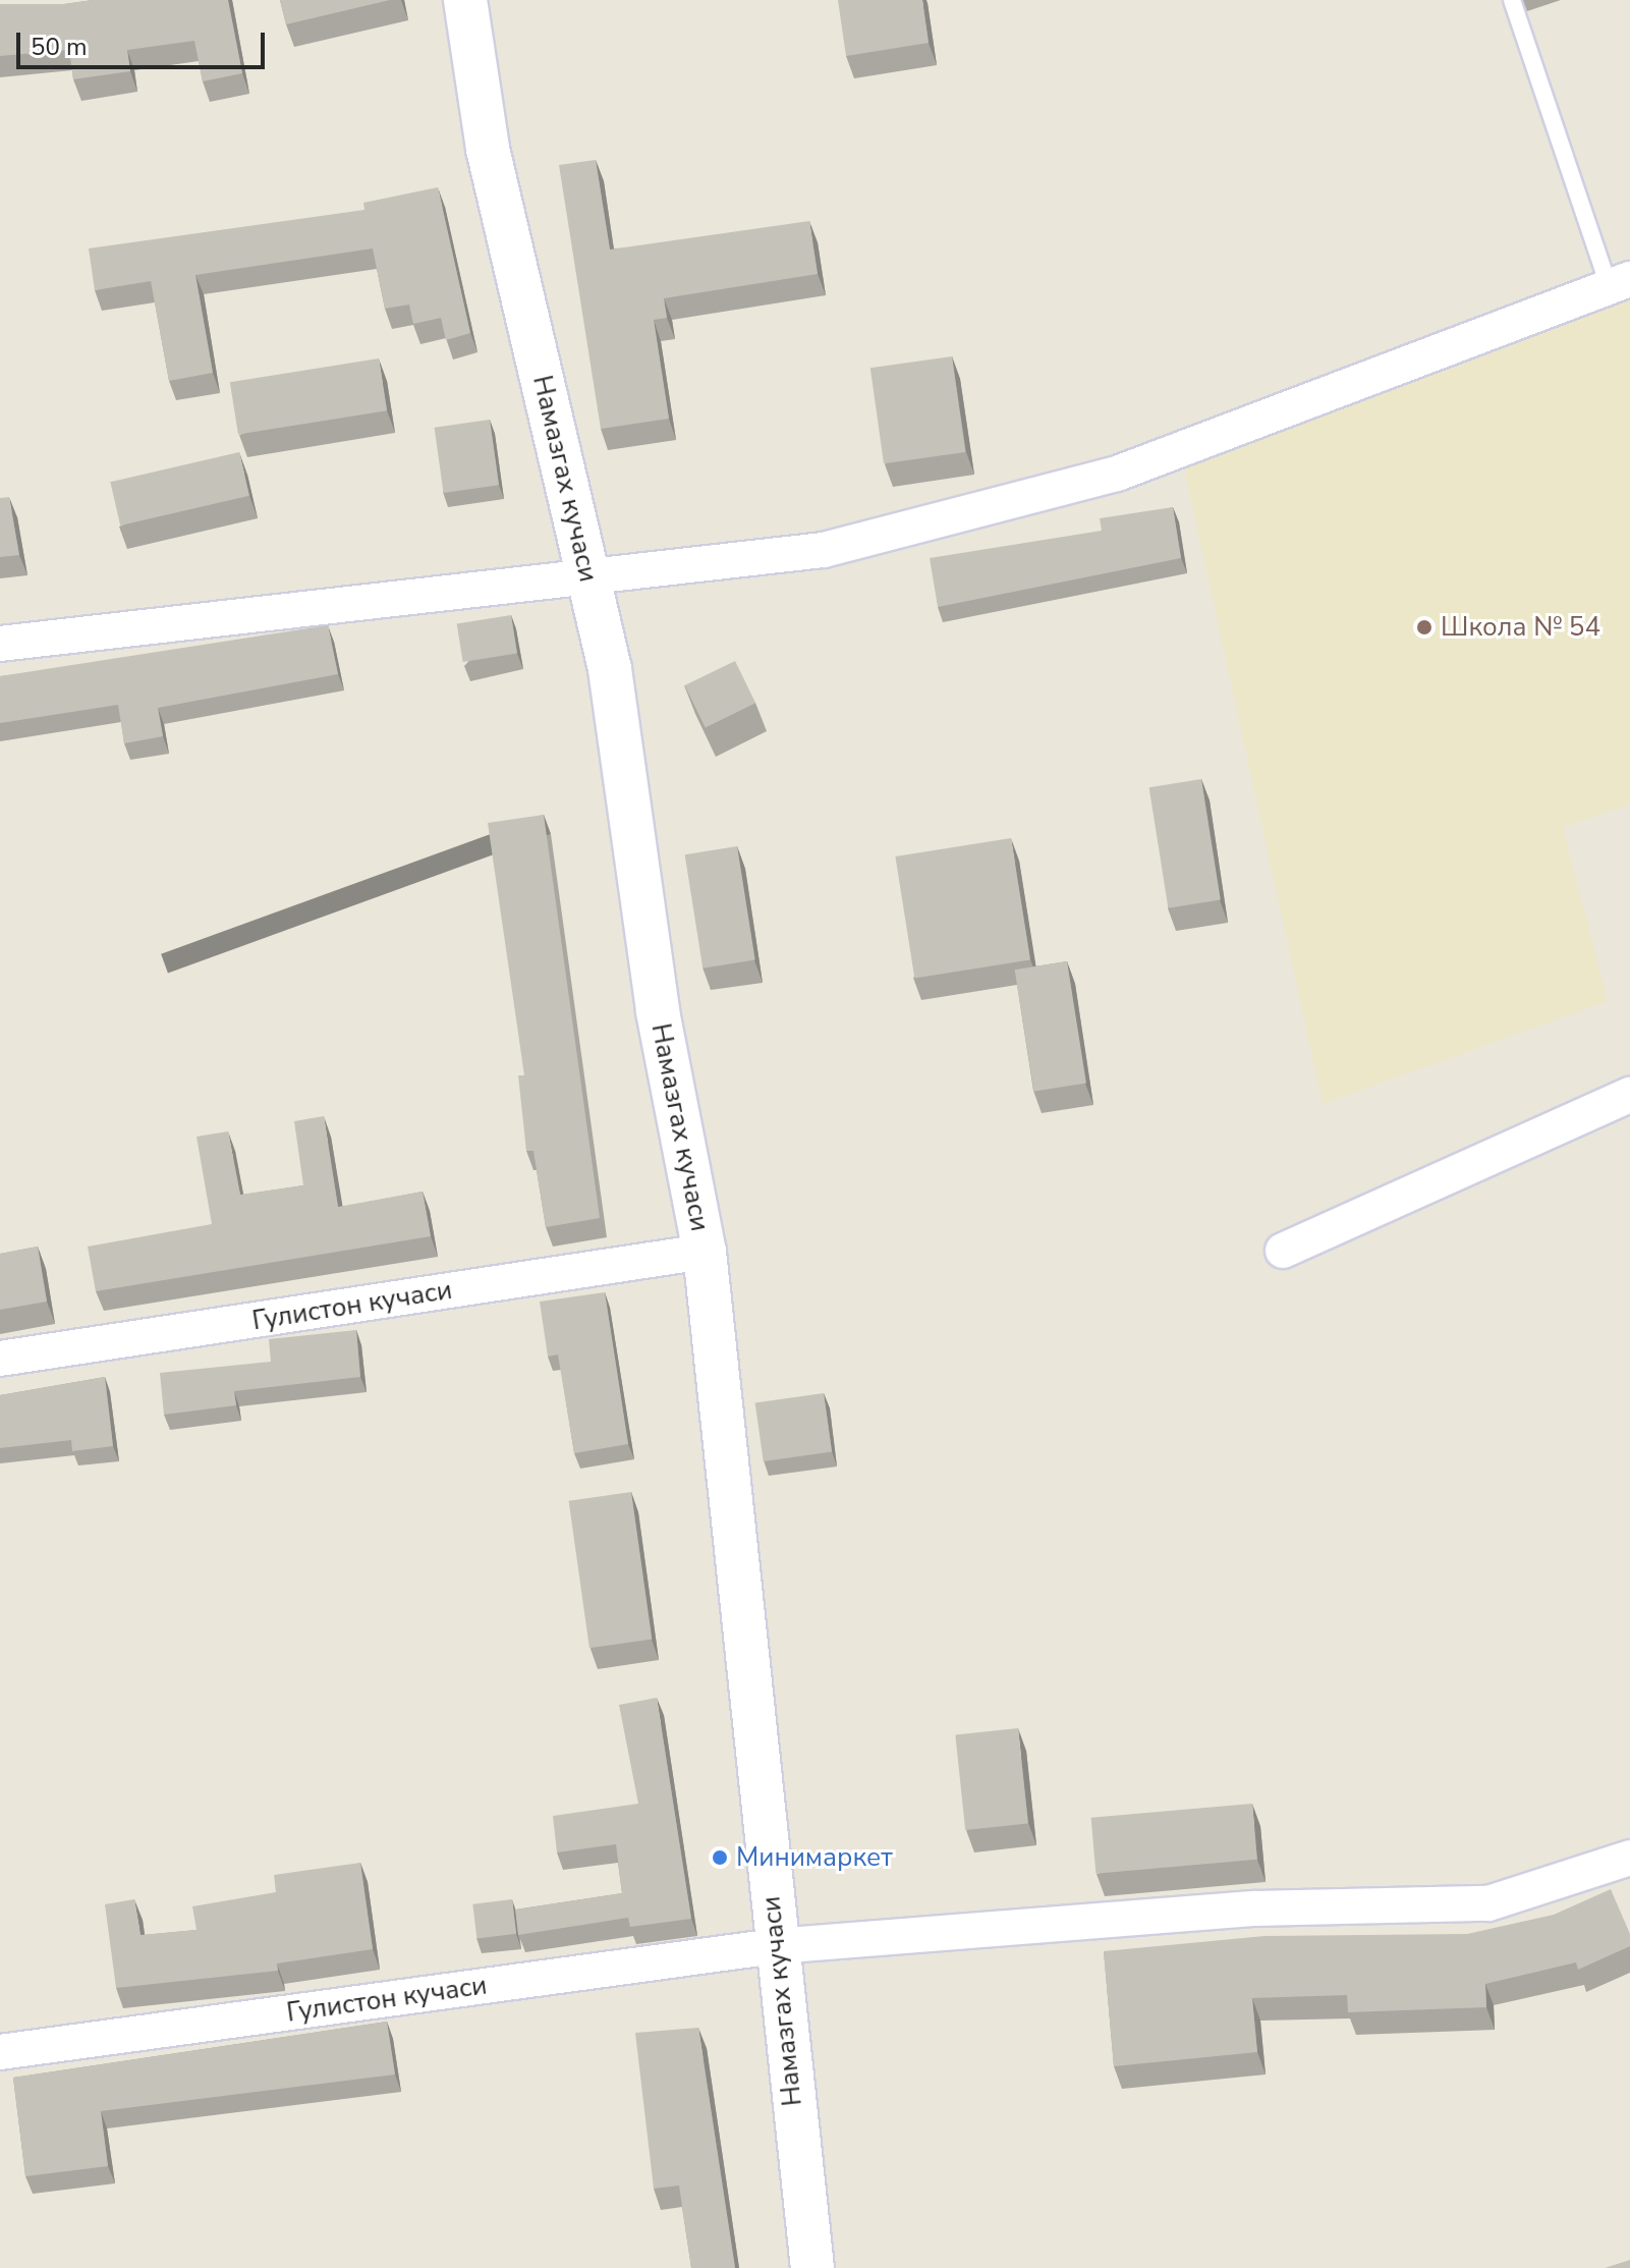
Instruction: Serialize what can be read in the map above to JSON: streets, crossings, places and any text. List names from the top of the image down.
{
  "streets": {
    "street": ["Намазгах кучаси", "Гулистон кучаси"]
  },
  "crossings": [
    ["Намазгах кучаси", "Гулистон кучаси"]
  ],
  "places": ["Школа № 54", "Минимаркет"],
  "scale_bar": "50 m"
}
